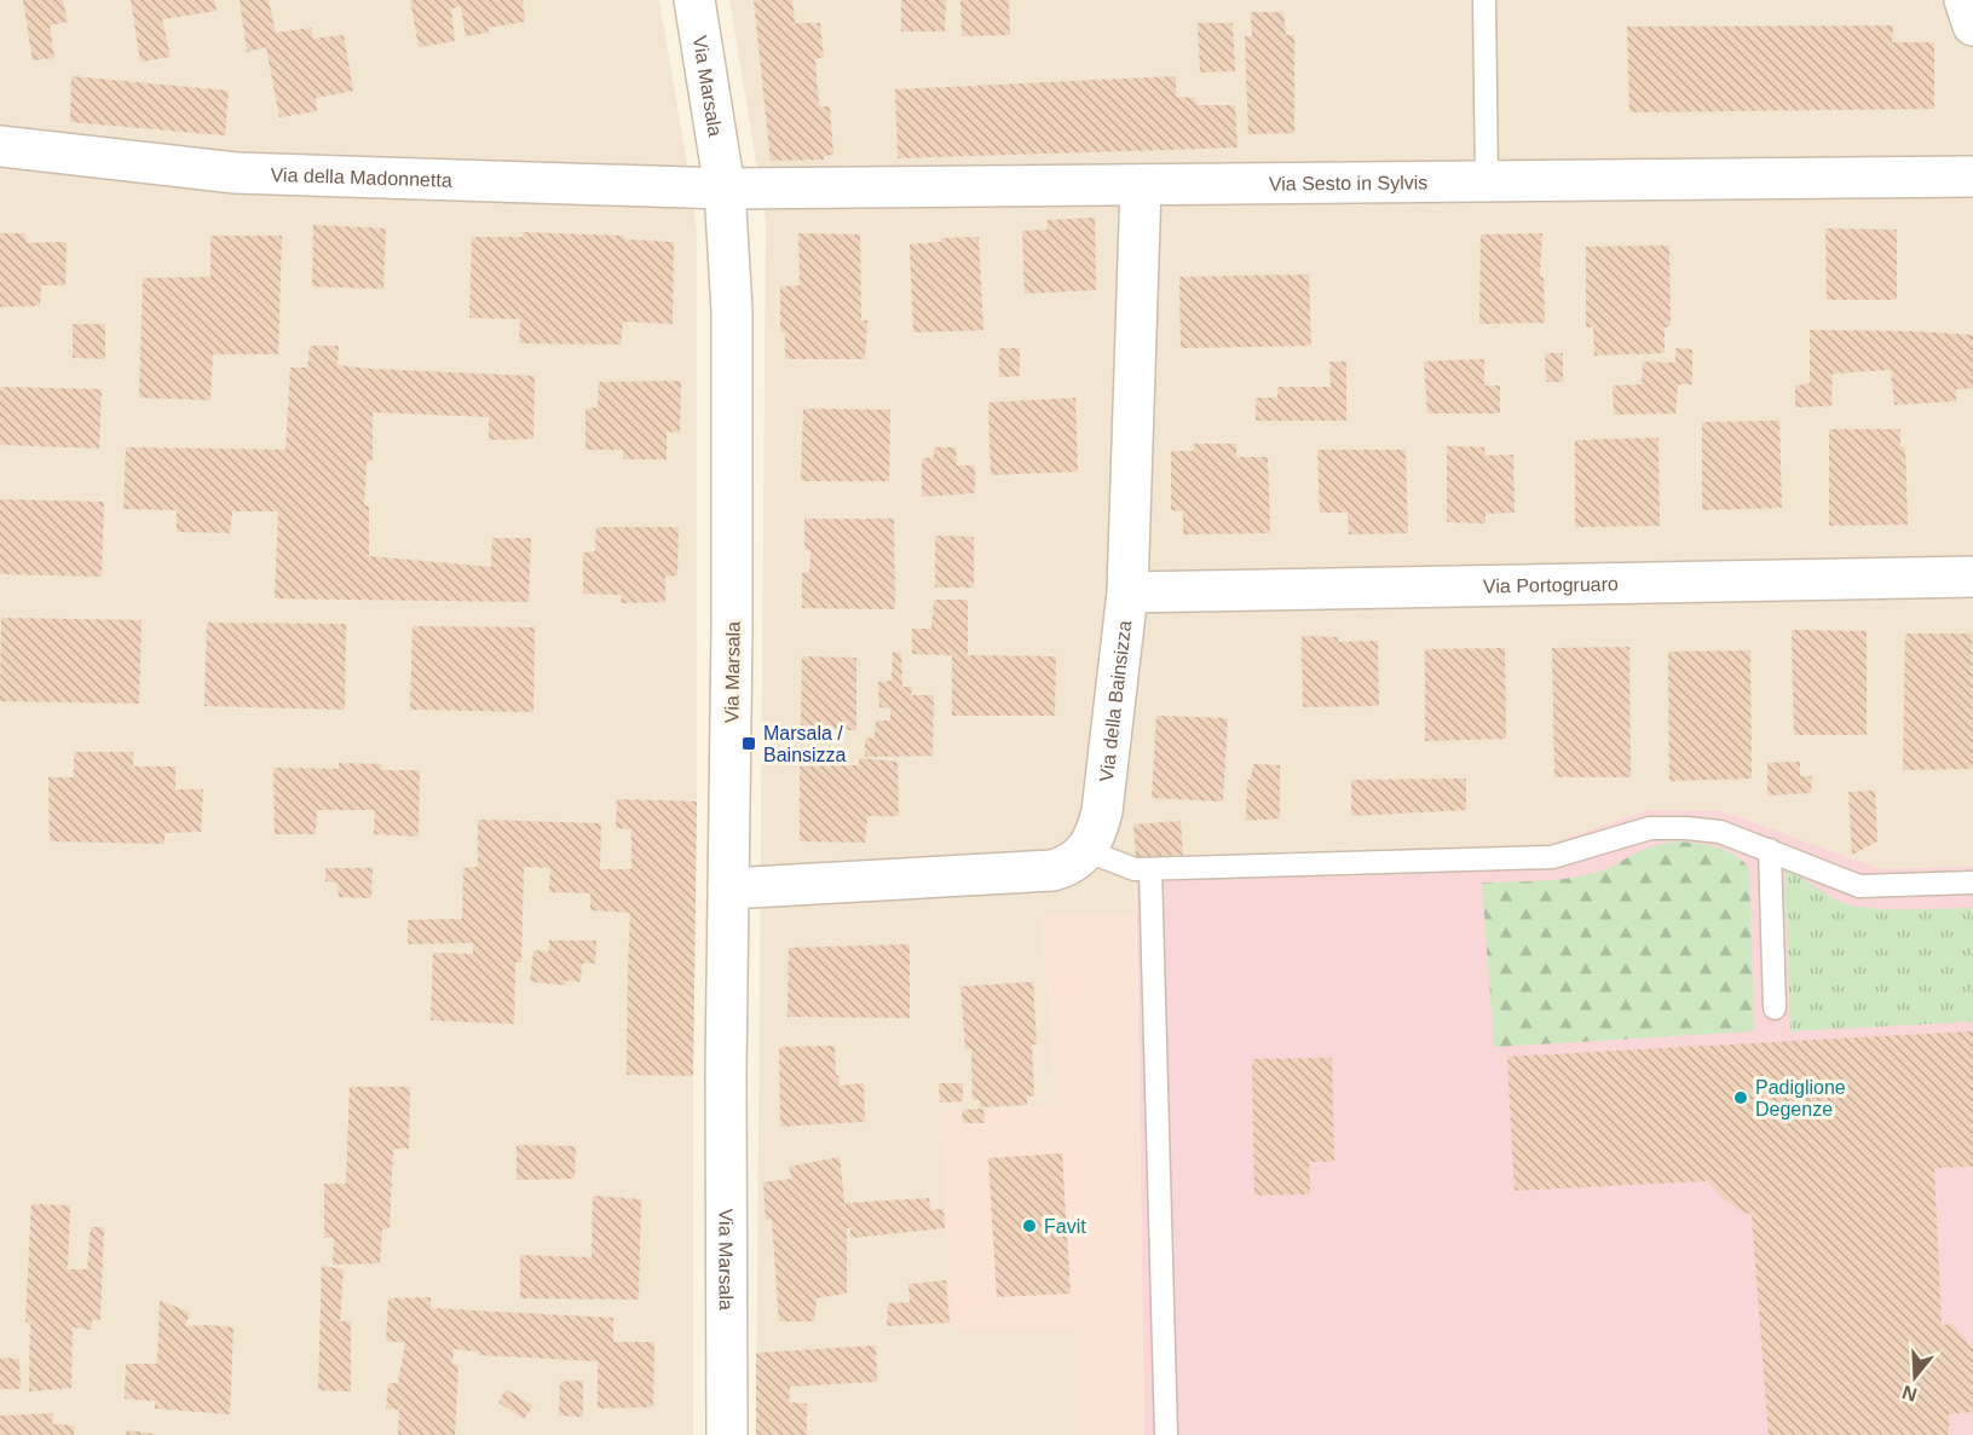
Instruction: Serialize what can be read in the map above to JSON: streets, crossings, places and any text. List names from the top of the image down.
{
  "streets": {
    "street": [
      "Via Marsala",
      "Via della Madonnetta",
      "Via Sesto in Sylvis",
      "Via Portogruaro",
      "Via della Bainsizza"
    ]
  },
  "crossings": [
    ["Via Marsala", "Via della Madonnetta"],
    ["Via Marsala", "Via Sesto in Sylvis"],
    ["Via della Madonnetta", "Via Sesto in Sylvis"],
    ["Via Sesto in Sylvis", "Via della Bainsizza"],
    ["Via Portogruaro", "Via della Bainsizza"]
  ],
  "places": {
    "transit": ["Marsala / Bainsizza"],
    "other": ["Padiglione Degenze", "Favit"]
  },
  "north": "bottom"
}
